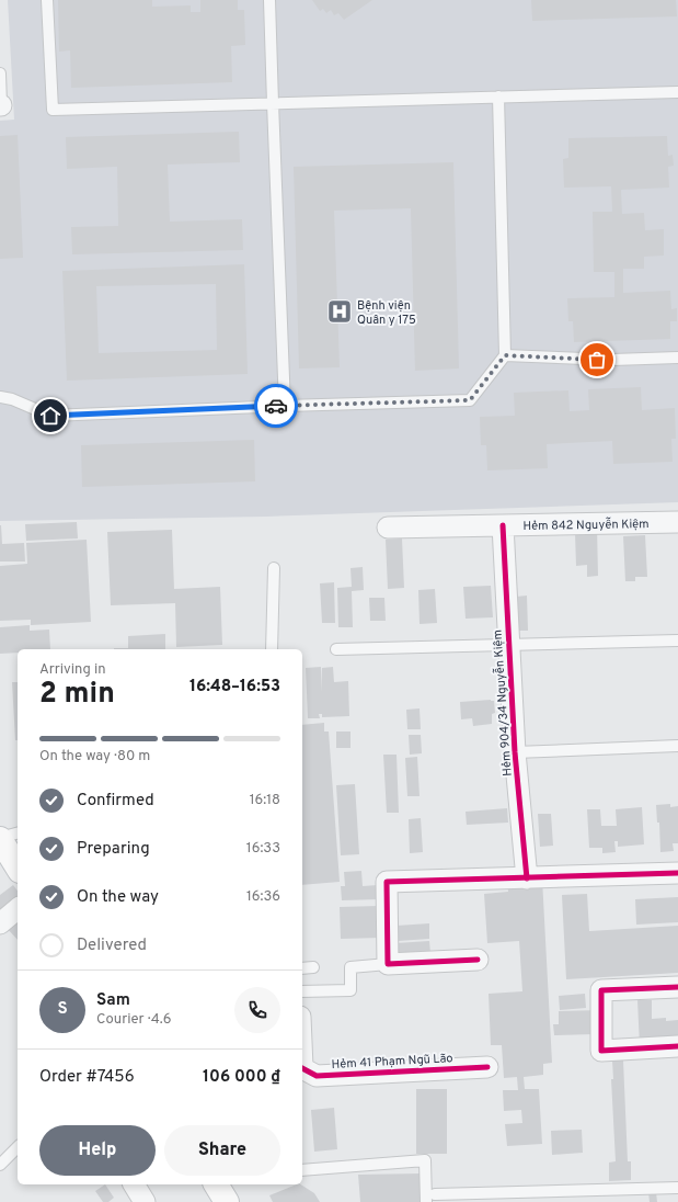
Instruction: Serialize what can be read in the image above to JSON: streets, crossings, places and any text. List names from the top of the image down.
{
  "streets": {
    "street": ["Hẻm 842 Nguyễn Kiệm", "Hẻm 904/34 Nguyễn Kiệm", "Hẻm 41 Phạm Ngũ Lão"]
  },
  "crossings": [
    ["Hẻm 842 Nguyễn Kiệm", "Hẻm 904/34 Nguyễn Kiệm"]
  ],
  "places": {
    "hospital": ["Bệnh viện Quân y 175"]
  },
  "page": {
    "heading": ["2 min", "Arriving in", "16:48–16:53"],
    "panel": [
      "Sam",
      "Courier · 4.6",
      "Order #7456",
      "106 000 ₫"
    ],
    "bar": "On the way · 80 m",
    "list": [
      ["Confirmed", "16:18"],
      ["Preparing", "16:33"],
      ["On the way", "16:36"],
      "Delivered"
    ],
    "round": "S",
    "buttons": ["Help", "Share"]
  }
}
